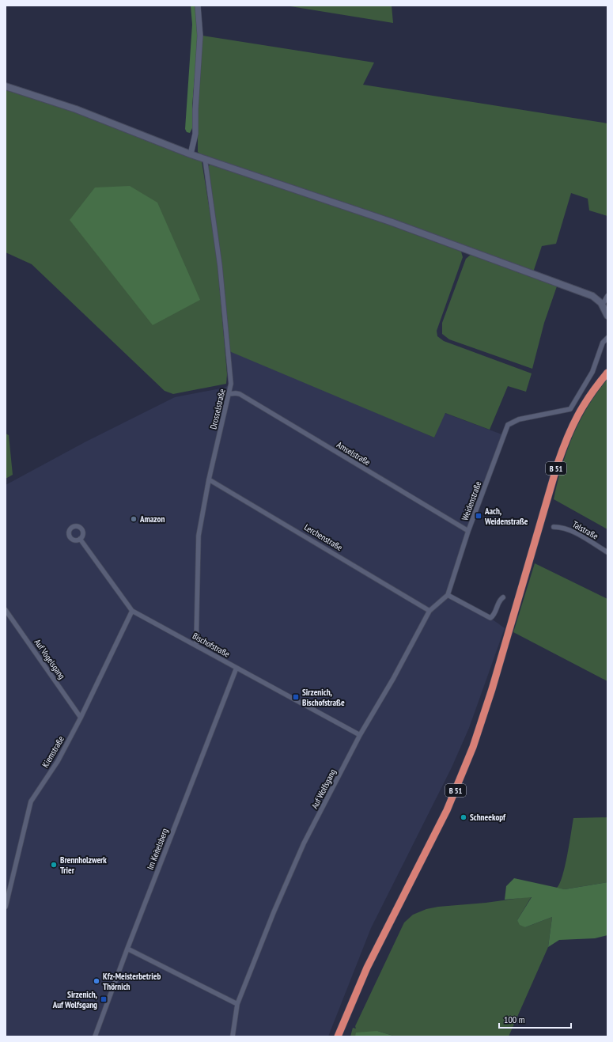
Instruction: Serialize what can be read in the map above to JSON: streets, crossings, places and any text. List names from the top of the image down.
{
  "streets": {
    "highway": ["B 51"],
    "street": [
      "Drosselstraße",
      "Amselstraße",
      "Weidenstraße",
      "Talstraße",
      "Lerchenstraße",
      "Bischofstraße",
      "Auf Vogelsgang",
      "Kiemstraße",
      "Auf Wolfsgang",
      "Im Keitelsberg"
    ]
  },
  "crossings": [
    ["Drosselstraße", "Amselstraße"],
    ["Drosselstraße", "Lerchenstraße"],
    ["Drosselstraße", "Bischofstraße"],
    ["Amselstraße", "Weidenstraße"],
    ["Weidenstraße", "Auf Wolfsgang"],
    ["Lerchenstraße", "Auf Wolfsgang"],
    ["Bischofstraße", "Kiemstraße"],
    ["Bischofstraße", "Auf Wolfsgang"],
    ["Bischofstraße", "Im Keitelsberg"],
    ["Auf Vogelsgang", "Kiemstraße"]
  ],
  "places": {
    "transit": ["Aach, Weidenstraße", "Sirzenich, Bischofstraße", "Sirzenich, Auf Wolfsgang"],
    "other": [
      "Amazon",
      "Schneekopf",
      "Brennholzwerk Trier",
      "Kfz-Meisterbetrieb Thörnich"
    ]
  },
  "scale_bar": "100 m"
}
